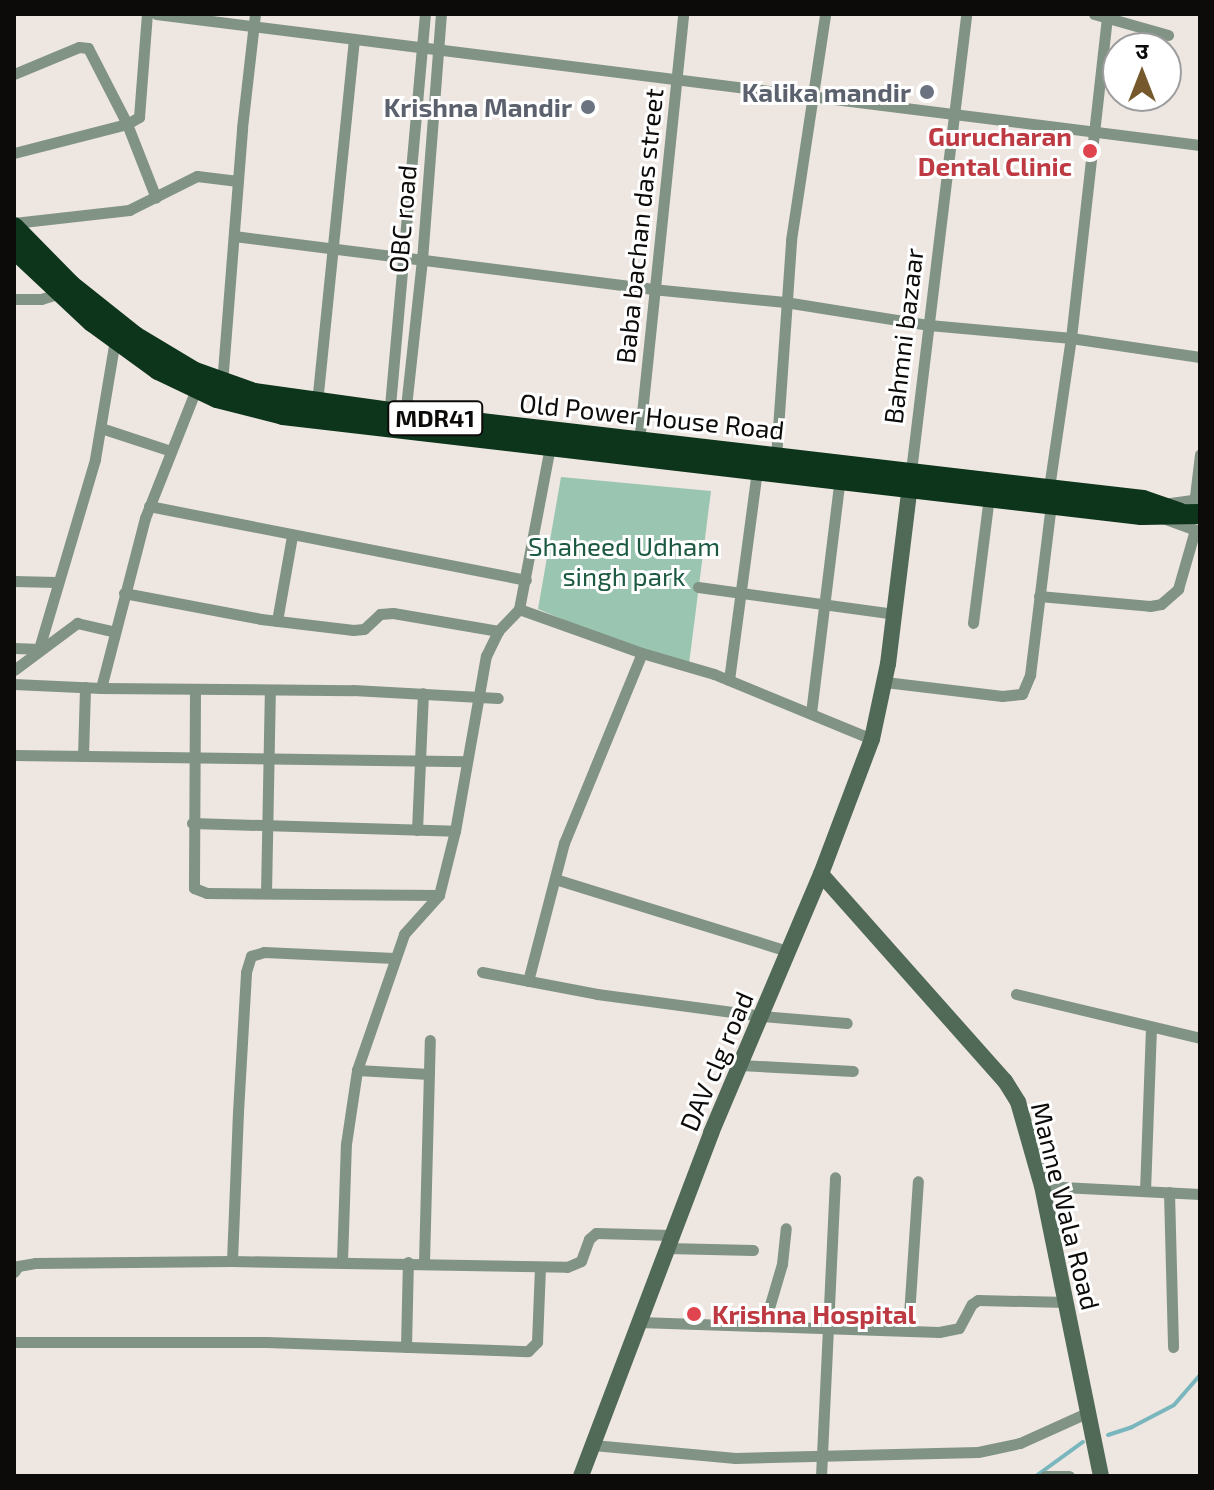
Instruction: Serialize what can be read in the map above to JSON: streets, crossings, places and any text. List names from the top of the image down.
{
  "streets": {
    "highway": ["Old Power House Road", "MDR41"],
    "street": [
      "OBC road",
      "Baba bachan das street",
      "Bahmni bazaar",
      "DAV clg road",
      "Manne Wala Road"
    ]
  },
  "crossings": [
    ["OBC road", "Old Power House Road"],
    ["Baba bachan das street", "Old Power House Road"],
    ["Bahmni bazaar", "Old Power House Road"],
    ["Bahmni bazaar", "MDR41"],
    ["Bahmni bazaar", "DAV clg road"],
    ["Old Power House Road", "MDR41"],
    ["DAV clg road", "Manne Wala Road"]
  ],
  "parks": ["Shaheed Udham singh park"],
  "places": [
    "Kalika mandir",
    "Krishna Mandir",
    "Gurucharan Dental Clinic",
    "Krishna Hospital"
  ],
  "north": "top"
}
